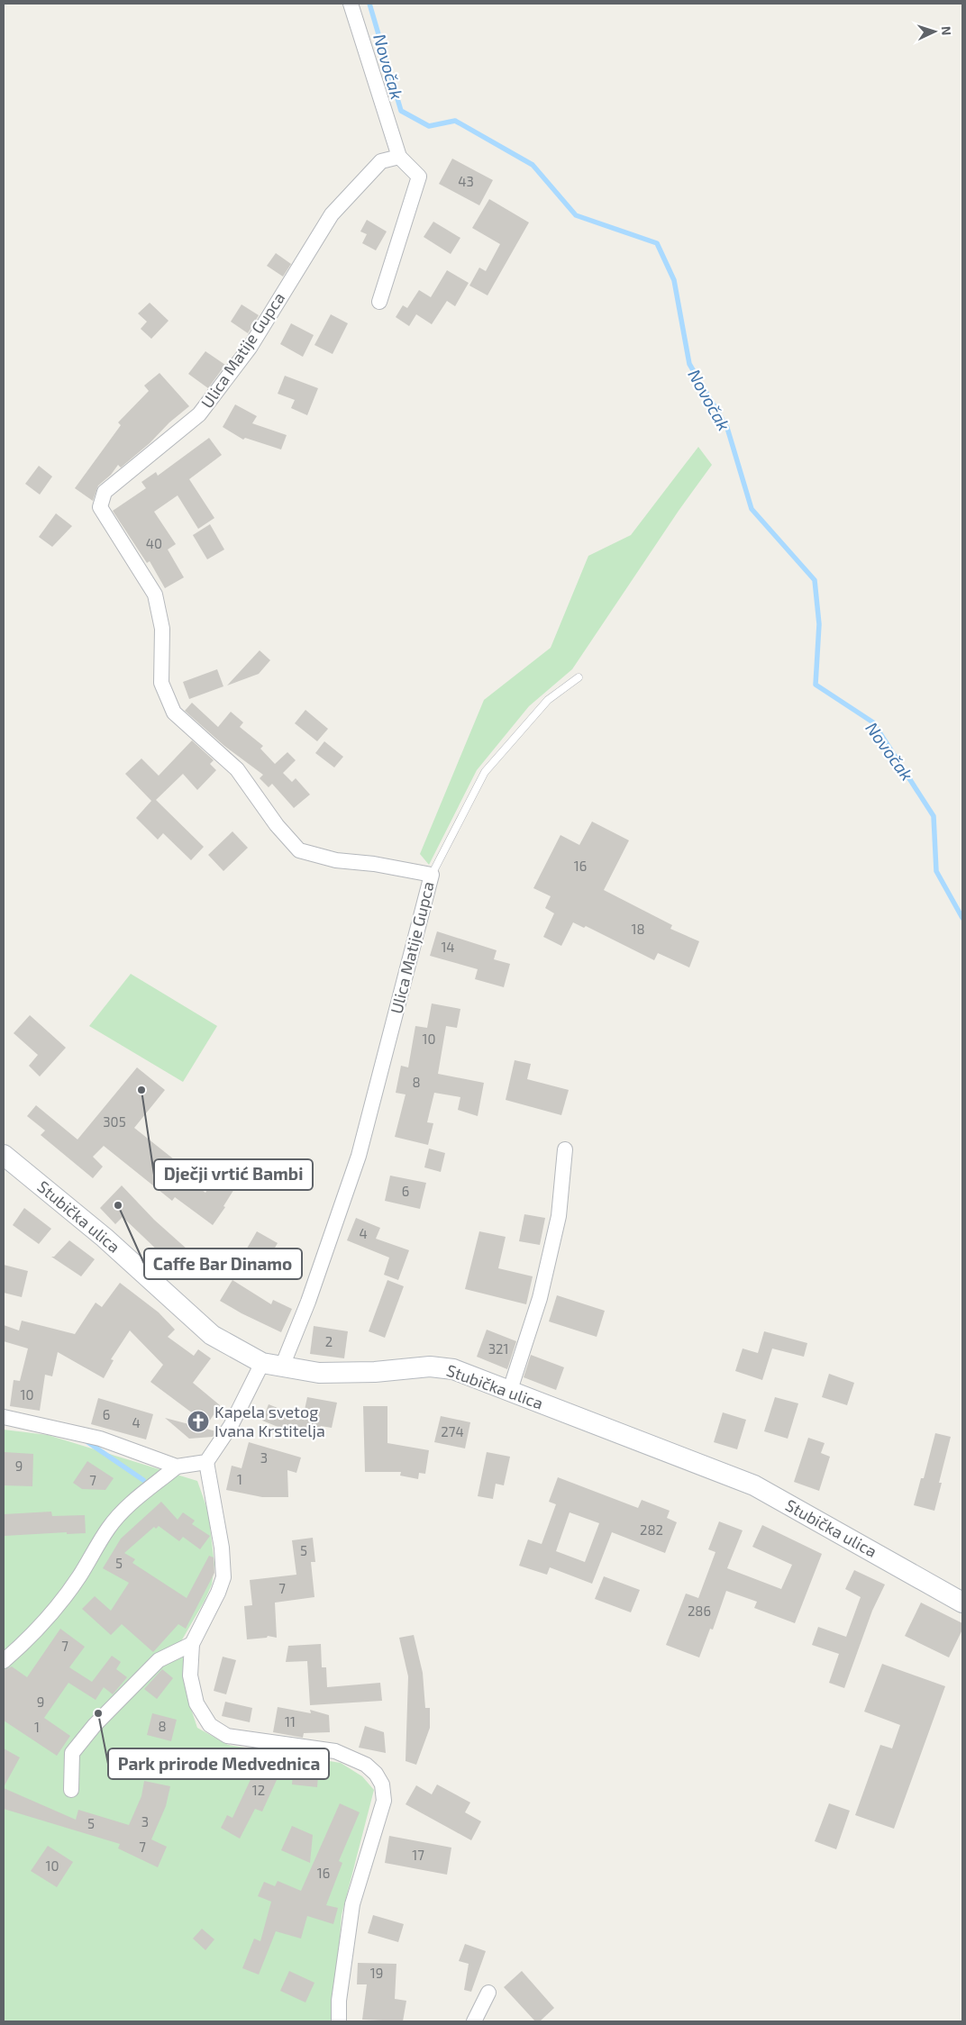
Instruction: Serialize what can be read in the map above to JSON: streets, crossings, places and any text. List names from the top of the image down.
{
  "streets": {
    "main road": ["Stubička ulica"],
    "street": ["Ulica Matije Gupca"]
  },
  "crossings": [
    ["Ulica Matije Gupca", "Stubička ulica"]
  ],
  "water": ["Novočak"],
  "places": {
    "other": ["Dječji vrtić Bambi", "Caffe Bar Dinamo", "Park prirode Medvednica"],
    "church": ["Kapela svetog Ivana Krstitelja"]
  },
  "house_numbers": [
    "43",
    "40",
    "16",
    "18",
    "14",
    "10",
    "8",
    "305",
    "6",
    "4",
    "2",
    "321",
    "10",
    "6",
    "4",
    "274",
    "3",
    "9",
    "1",
    "7",
    "282",
    "5",
    "5",
    "7",
    "286",
    "7",
    "9",
    "11",
    "8",
    "1",
    "12",
    "3",
    "5",
    "7",
    "17",
    "10",
    "16",
    "19"
  ],
  "north": "right"
}
